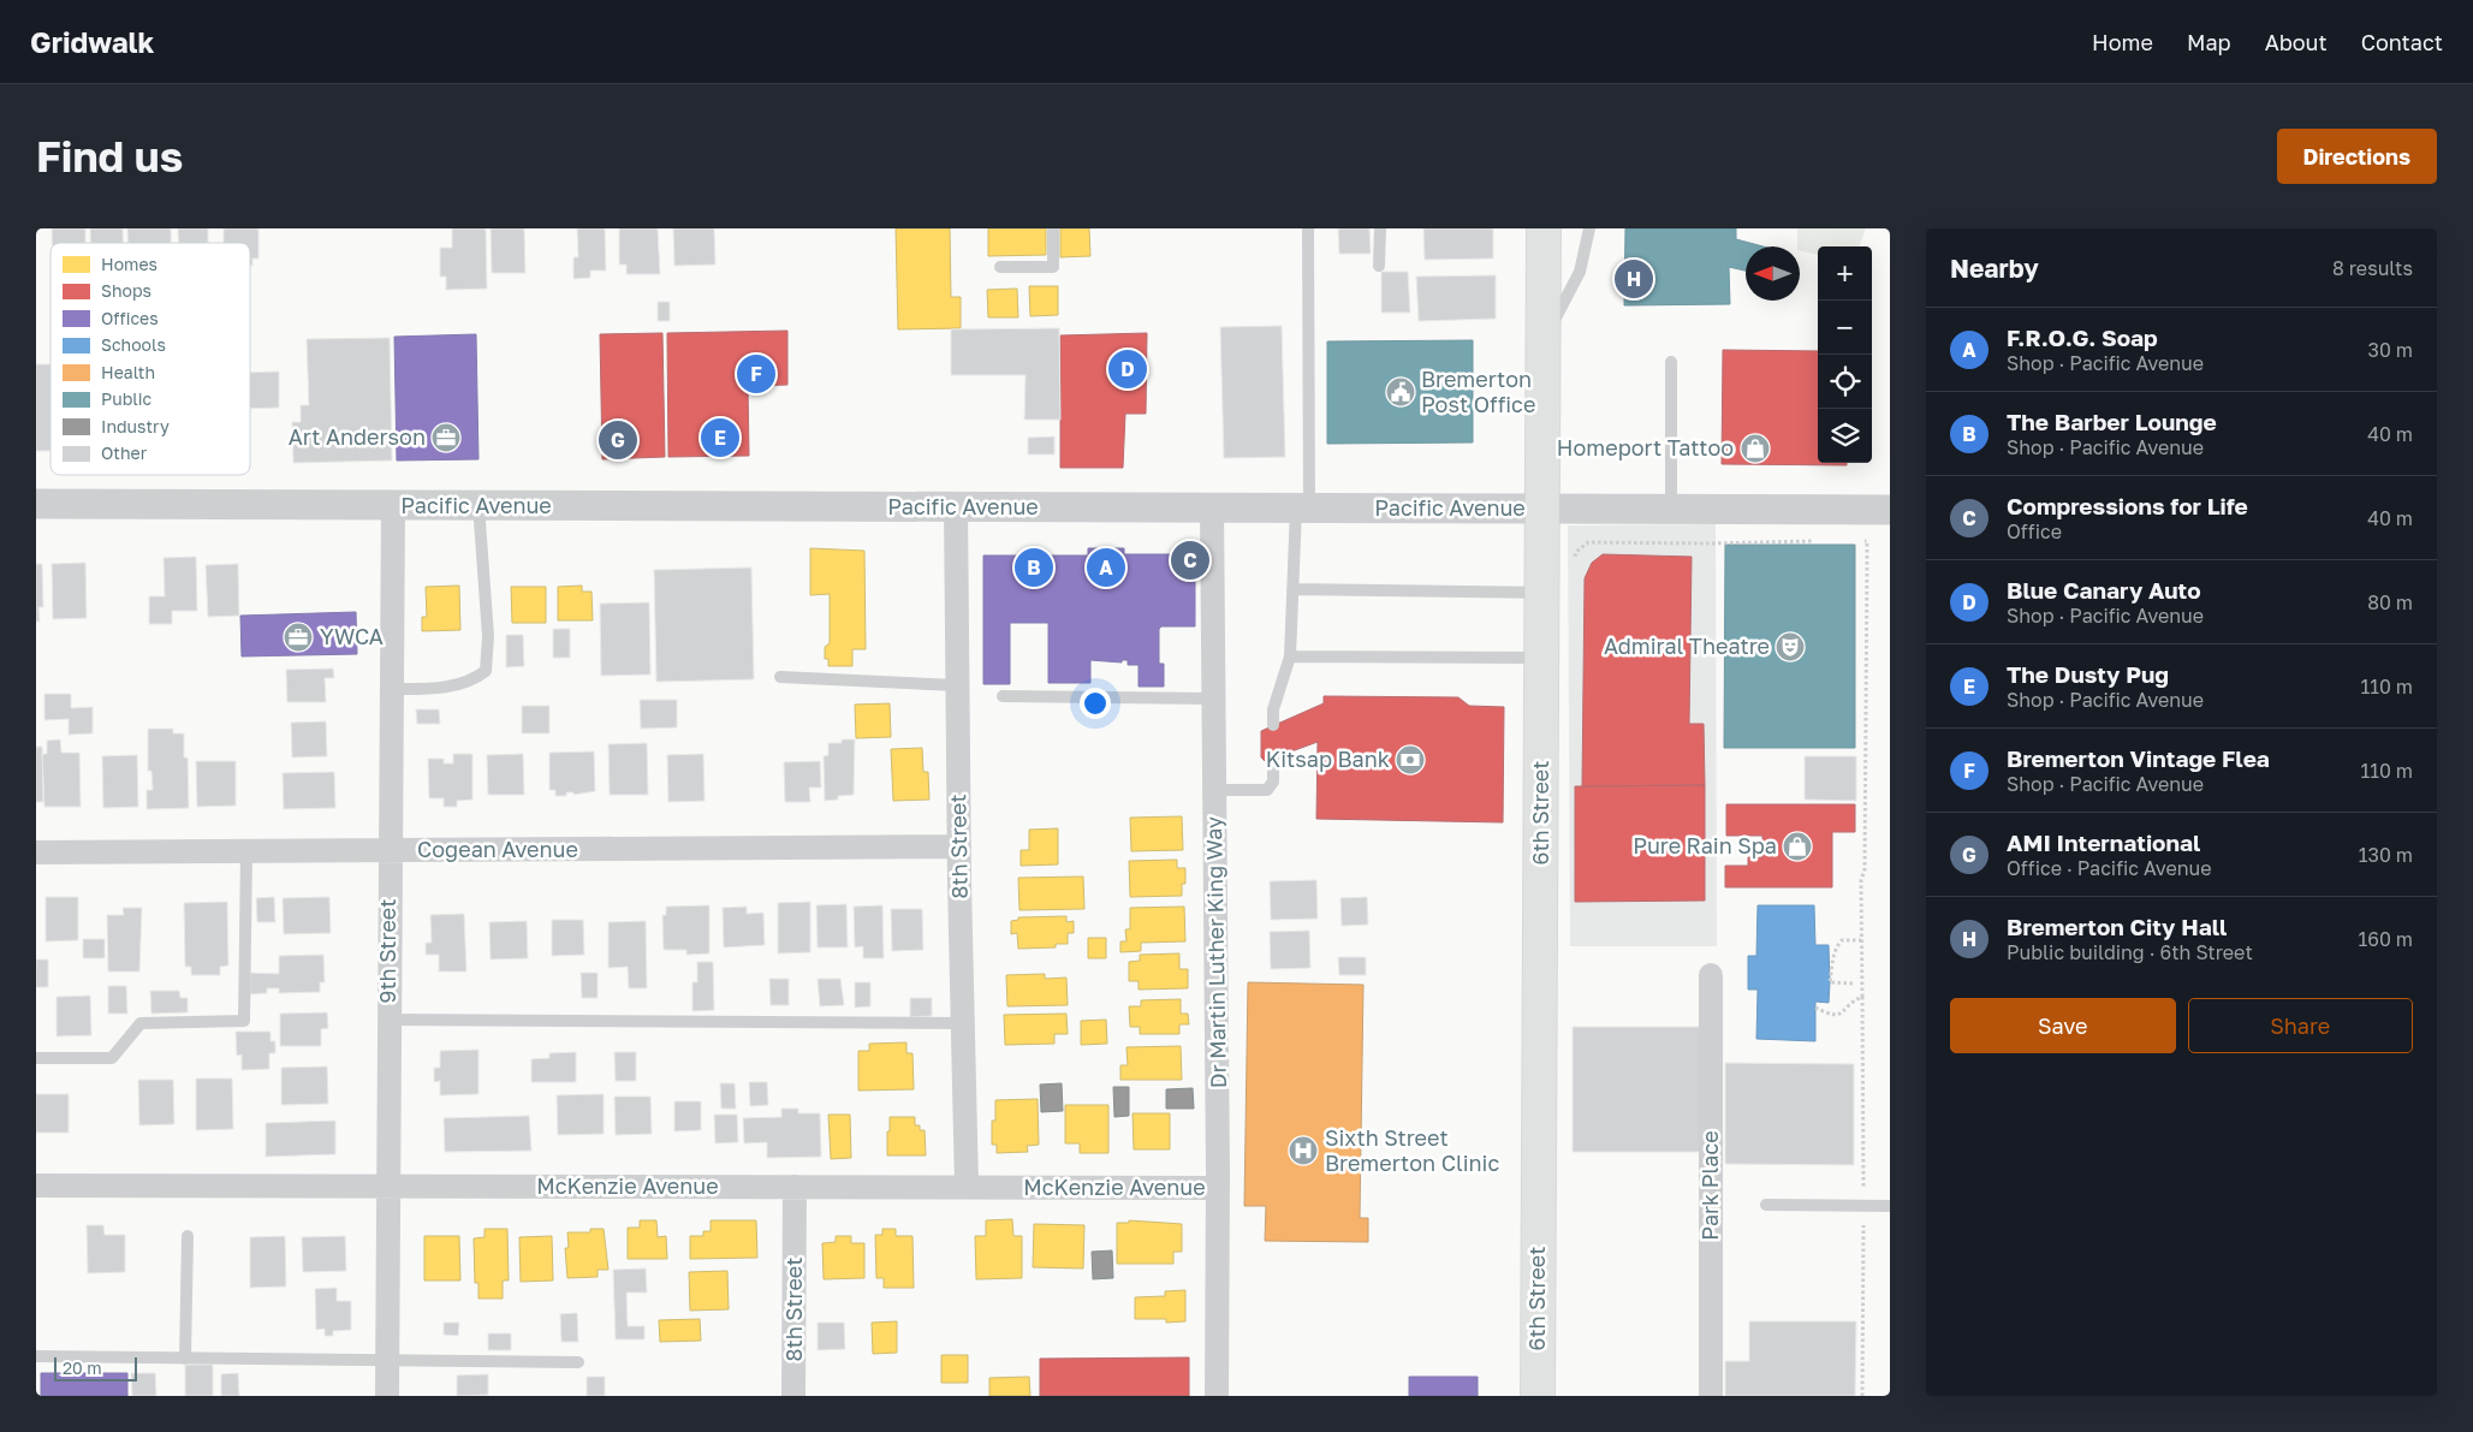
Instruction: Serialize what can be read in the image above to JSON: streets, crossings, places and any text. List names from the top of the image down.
{
  "streets": {
    "main road": ["6th Street"],
    "street": [
      "Pacific Avenue",
      "8th Street",
      "Cogean Avenue",
      "9th Street",
      "Dr Martin Luther King Way",
      "Park Place",
      "McKenzie Avenue"
    ]
  },
  "crossings": [
    ["Pacific Avenue", "6th Street"],
    ["Pacific Avenue", "8th Street"],
    ["Pacific Avenue", "9th Street"],
    ["Pacific Avenue", "Dr Martin Luther King Way"],
    ["8th Street", "Cogean Avenue"],
    ["8th Street", "McKenzie Avenue"],
    ["Cogean Avenue", "9th Street"],
    ["9th Street", "McKenzie Avenue"],
    ["Dr Martin Luther King Way", "McKenzie Avenue"]
  ],
  "places": {
    "public building": ["Bremerton Post Office"],
    "office": ["Art Anderson", "YWCA"],
    "shop": ["Homeport Tattoo", "Pure Rain Spa"],
    "theatre": ["Admiral Theatre"],
    "bank": ["Kitsap Bank"],
    "hospital": ["Sixth Street Bremerton Clinic"]
  },
  "legend": [
    "Homes",
    "Shops",
    "Offices",
    "Schools",
    "Health",
    "Public",
    "Industry",
    "Other"
  ],
  "scale_bar": "20 m",
  "north": "left",
  "page": {
    "header": "Gridwalk",
    "nav": [
      "Home",
      "Map",
      "About",
      "Contact"
    ],
    "buttons": [
      "Directions",
      ["Save", "Share"]
    ],
    "title": "Find us",
    "heading": ["Nearby", "8 results"],
    "map_buttons": ["+", "−"],
    "pins": [
      "H",
      "D",
      "F",
      "E",
      "G",
      "C",
      "A",
      "B"
    ],
    "list": [
      {
        "mark": "A",
        "name": "F.R.O.G. Soap",
        "note": "Shop · Pacific Avenue",
        "value": "30 m"
      },
      {
        "mark": "B",
        "name": "The Barber Lounge",
        "note": "Shop · Pacific Avenue",
        "value": "40 m"
      },
      {
        "mark": "C",
        "name": "Compressions for Life",
        "note": "Office",
        "value": "40 m"
      },
      {
        "mark": "D",
        "name": "Blue Canary Auto",
        "note": "Shop · Pacific Avenue",
        "value": "80 m"
      },
      {
        "mark": "E",
        "name": "The Dusty Pug",
        "note": "Shop · Pacific Avenue",
        "value": "110 m"
      },
      {
        "mark": "F",
        "name": "Bremerton Vintage Flea",
        "note": "Shop · Pacific Avenue",
        "value": "110 m"
      },
      {
        "mark": "G",
        "name": "AMI International",
        "note": "Office · Pacific Avenue",
        "value": "130 m"
      },
      {
        "mark": "H",
        "name": "Bremerton City Hall",
        "note": "Public building · 6th Street",
        "value": "160 m"
      }
    ],
    "scale": "20 m"
  }
}
